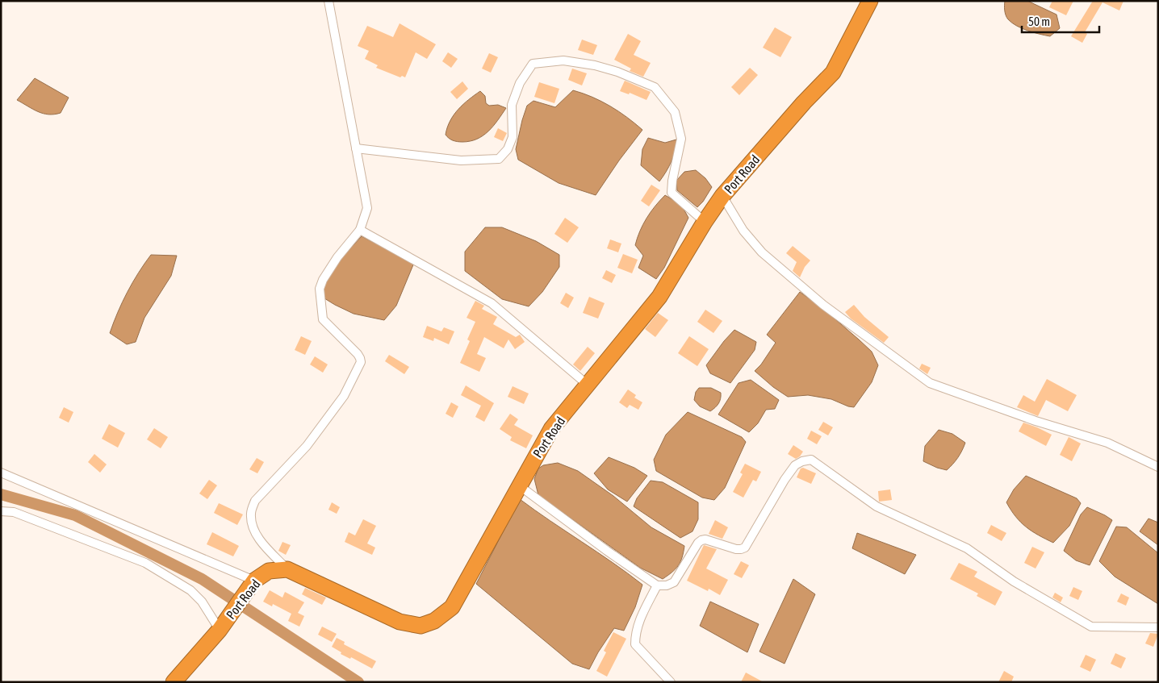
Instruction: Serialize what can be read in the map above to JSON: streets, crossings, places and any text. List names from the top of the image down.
{
  "streets": {
    "highway": ["Port Road"]
  },
  "scale_bar": "50 m"
}
